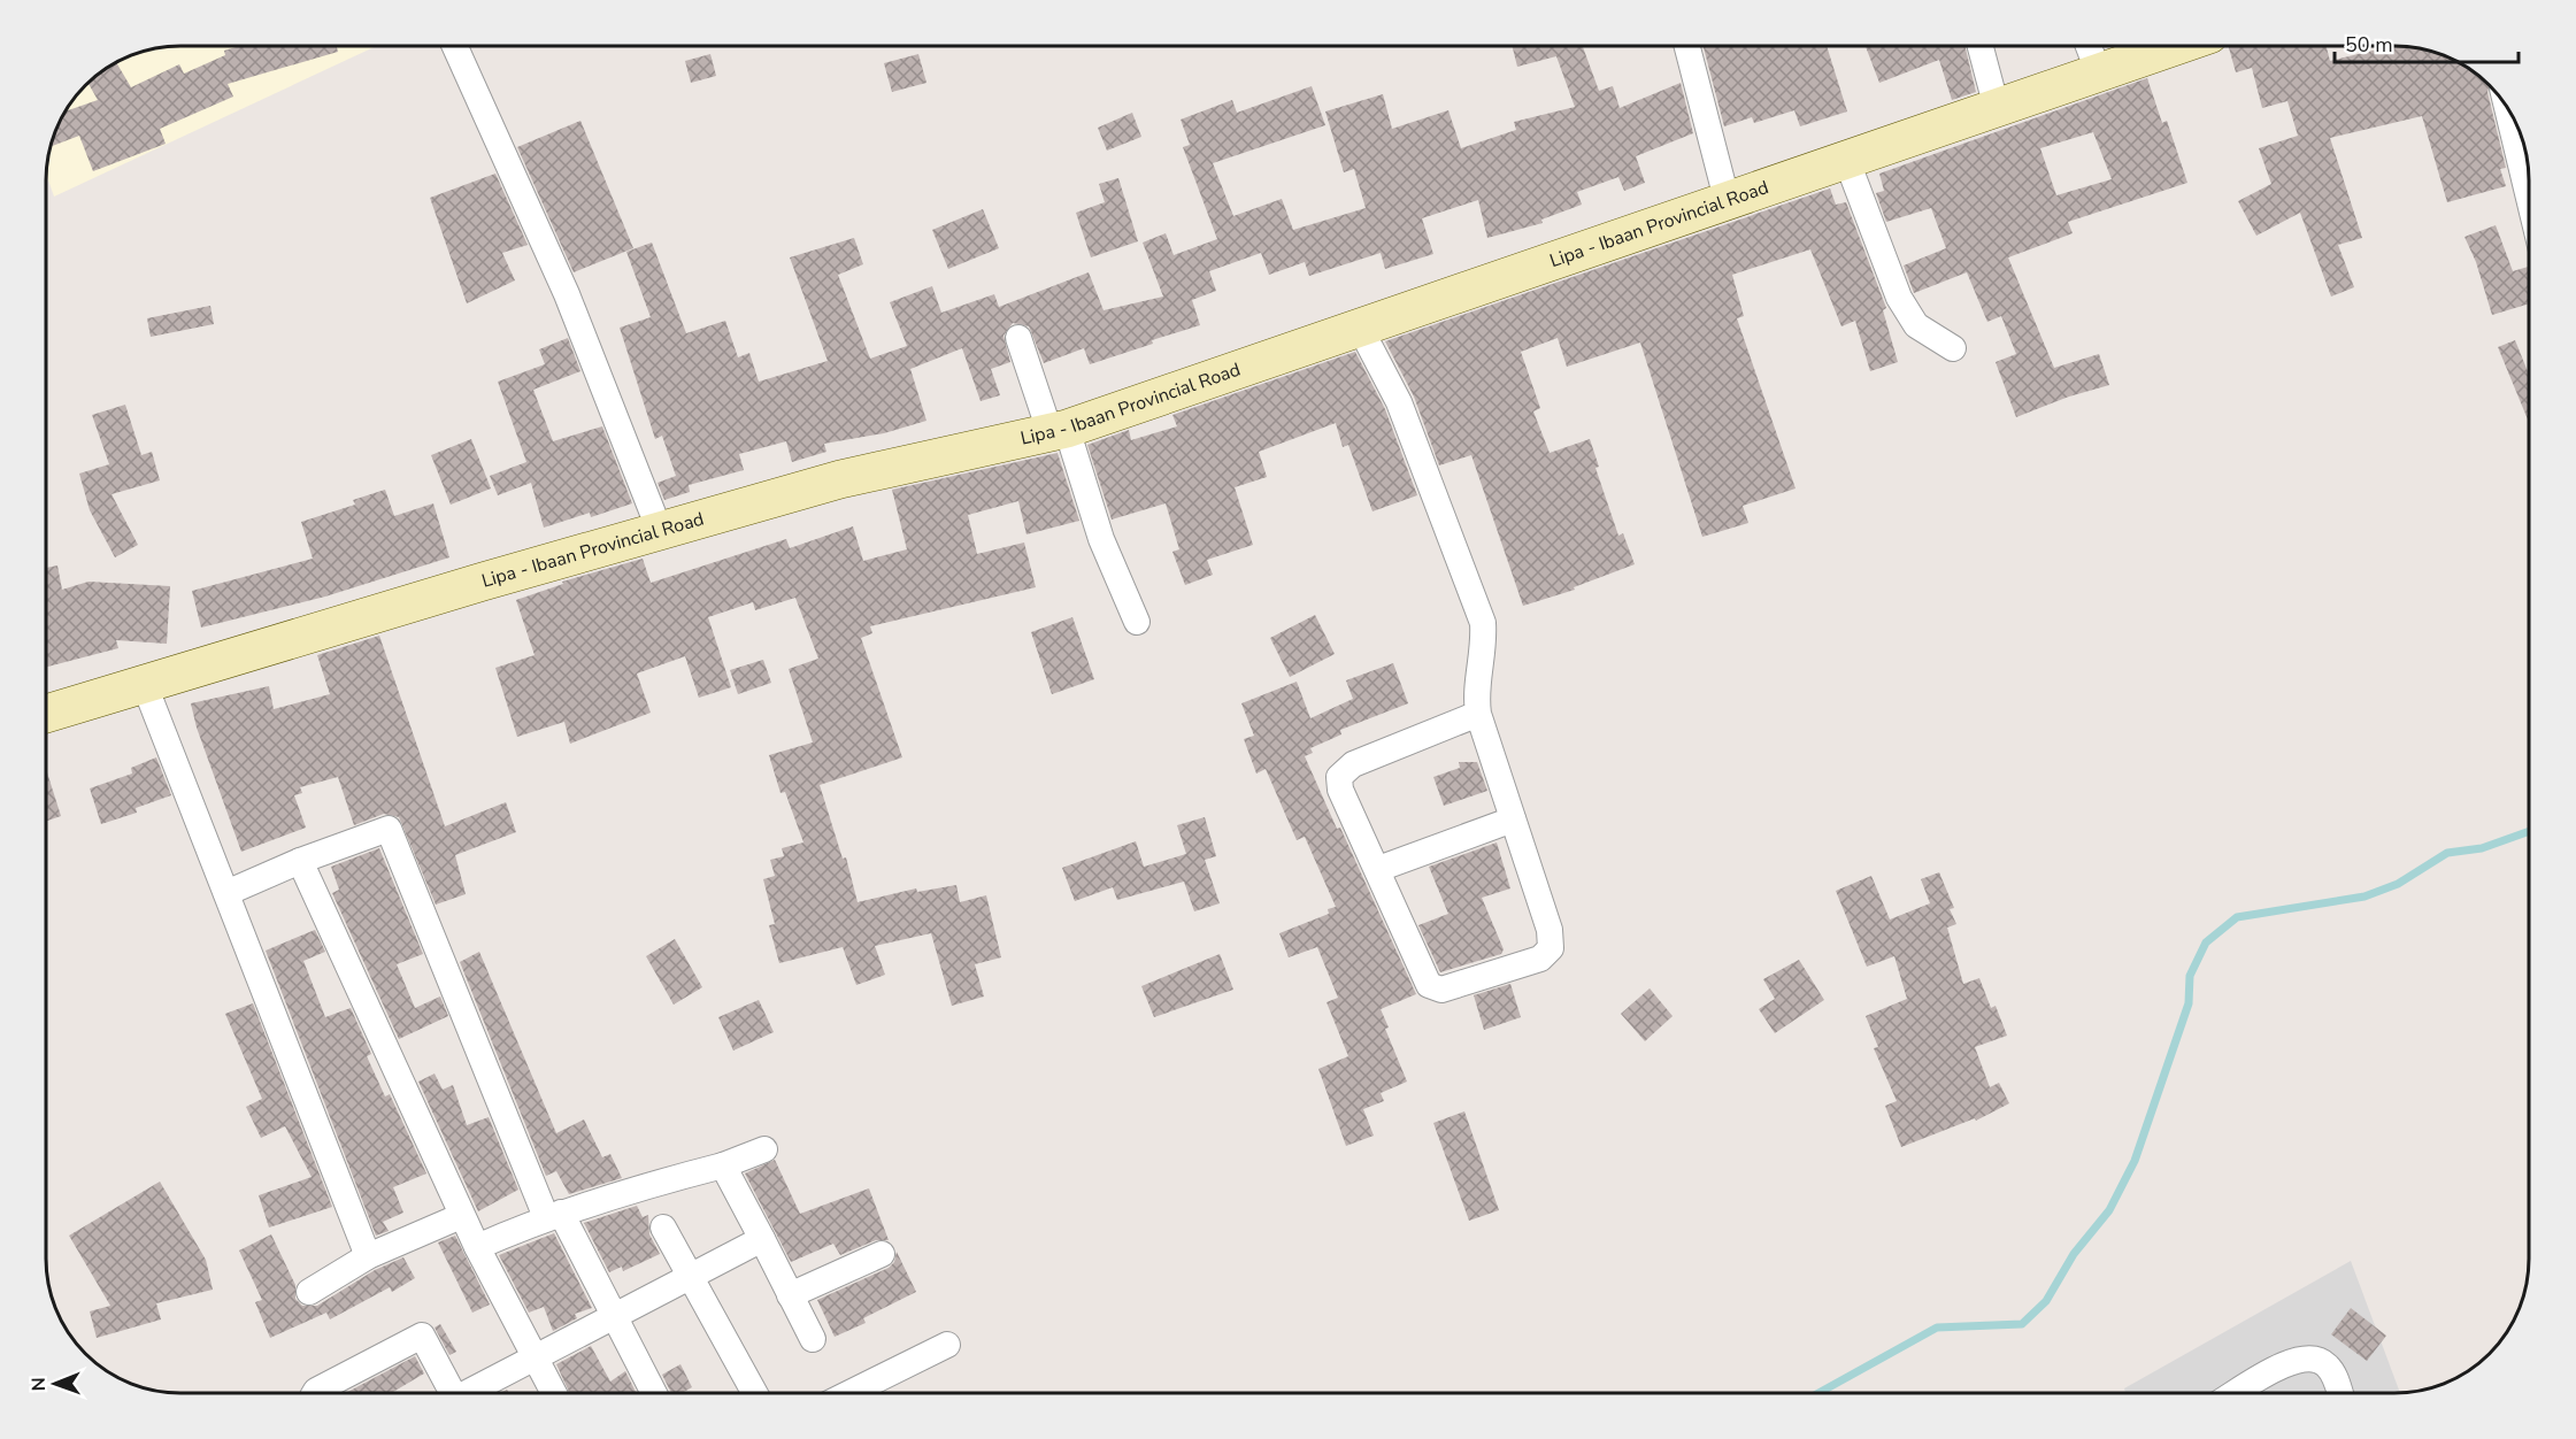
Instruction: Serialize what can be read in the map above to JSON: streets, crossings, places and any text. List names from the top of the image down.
{
  "streets": {
    "main road": ["Lipa - Ibaan Provincial Road"]
  },
  "scale_bar": "50 m",
  "north": "left"
}
